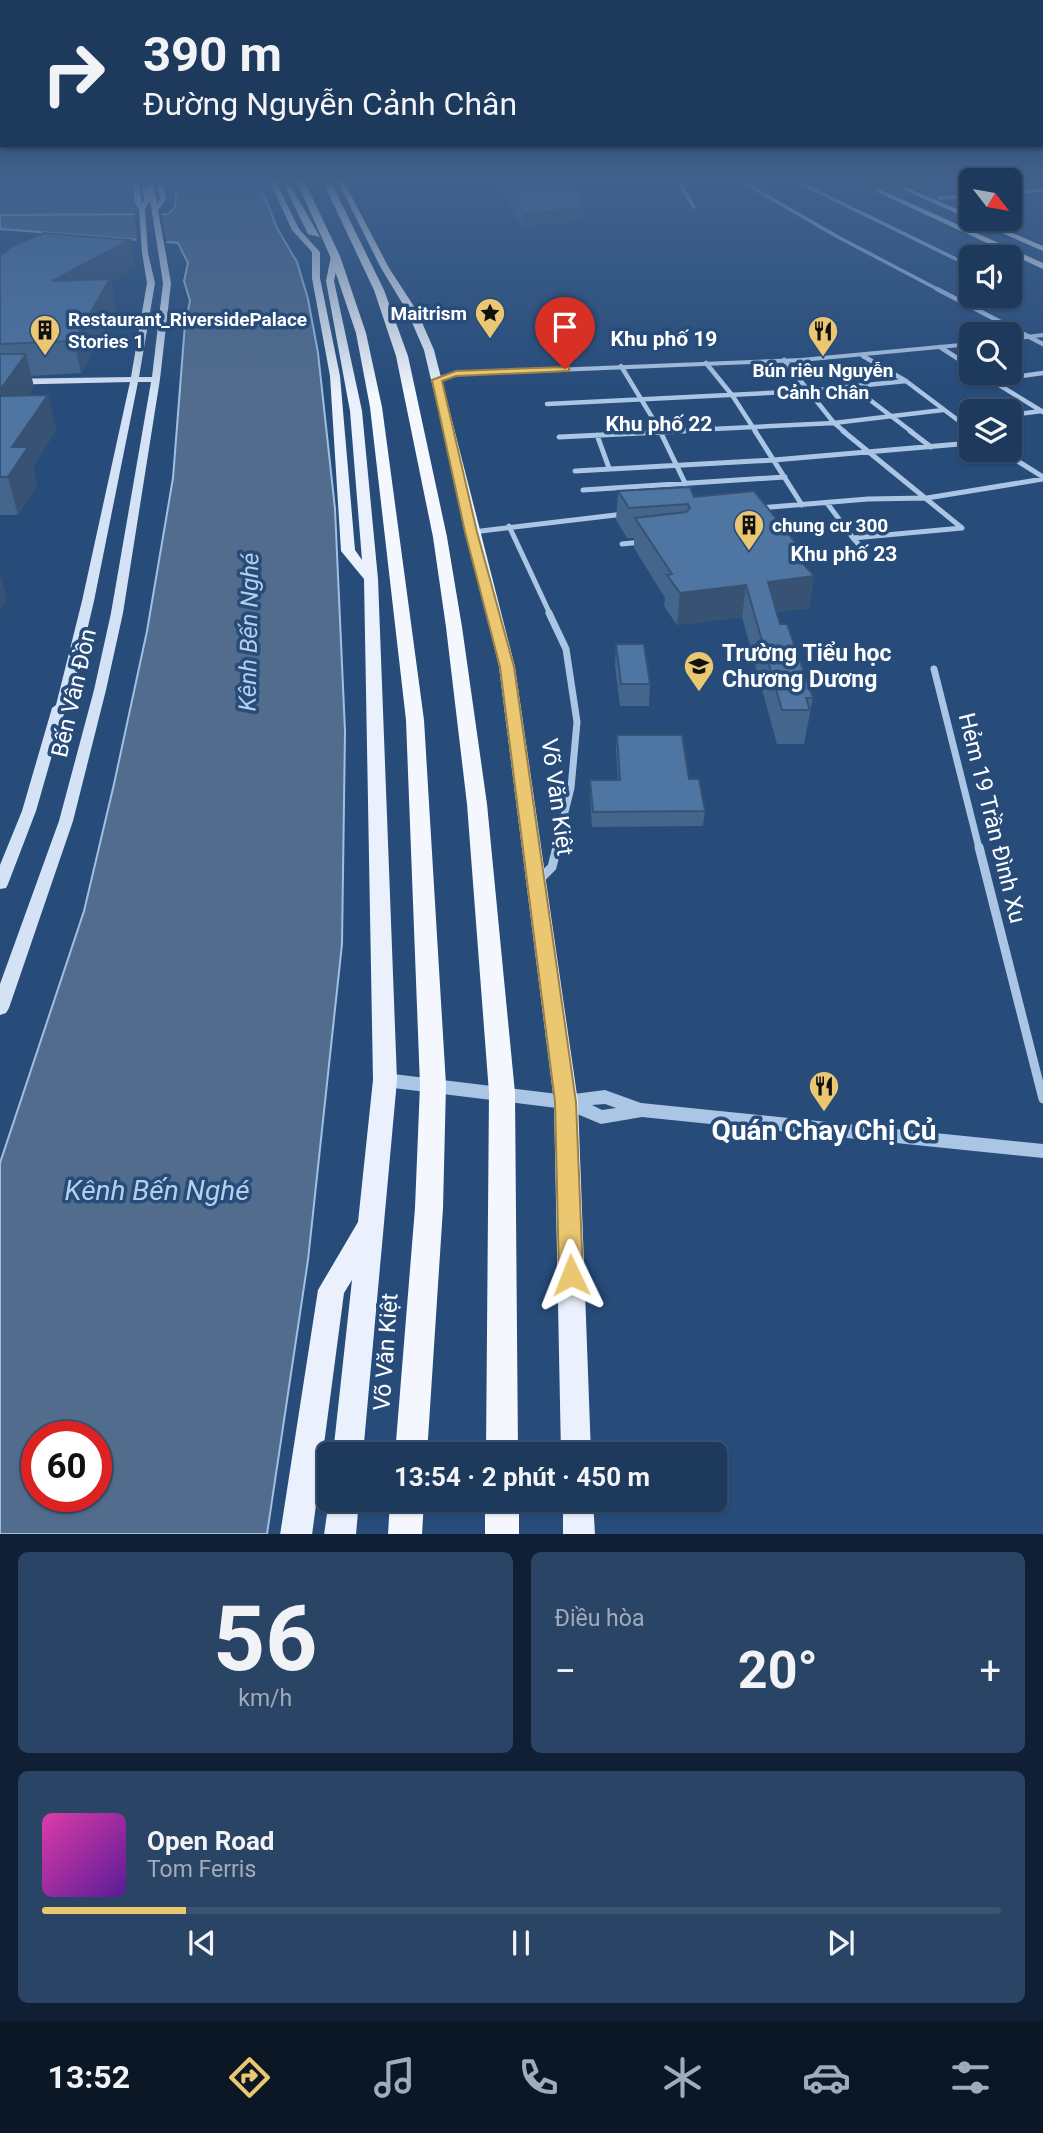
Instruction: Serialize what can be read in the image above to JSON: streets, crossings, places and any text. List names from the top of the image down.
{
  "streets": {
    "highway": ["Võ Văn Kiệt"],
    "main road": ["Bến Vân Đồn"],
    "street": ["Hẻm 19 Trần Ðình Xu"]
  },
  "districts": ["Khu phố 19", "Khu phố 22", "Khu phố 23"],
  "water": ["Kênh Bến Nghé"],
  "places": {
    "place": ["Maitrism"],
    "building": ["Restaurant_RiversidePalace Stories 1", "chung cư 300"],
    "restaurant": ["Bún riêu Nguyễn Cảnh Chân", "Quán Chay Chị Củ"],
    "school or university": ["Trường Tiểu học Chương Dương"]
  },
  "north": "bottom right",
  "page": {
    "turn": ["390 m", "Đường Nguyễn Cảnh Chân"],
    "limit": "60",
    "trip": "13:54 · 2 phút · 450 m",
    "tile": [
      ["56", "km/h"],
      "Điều hòa"
    ],
    "heat": ["−", "20°", "+"],
    "song": ["Open Road", "Tom Ferris"],
    "tabs": "13:52"
  }
}
